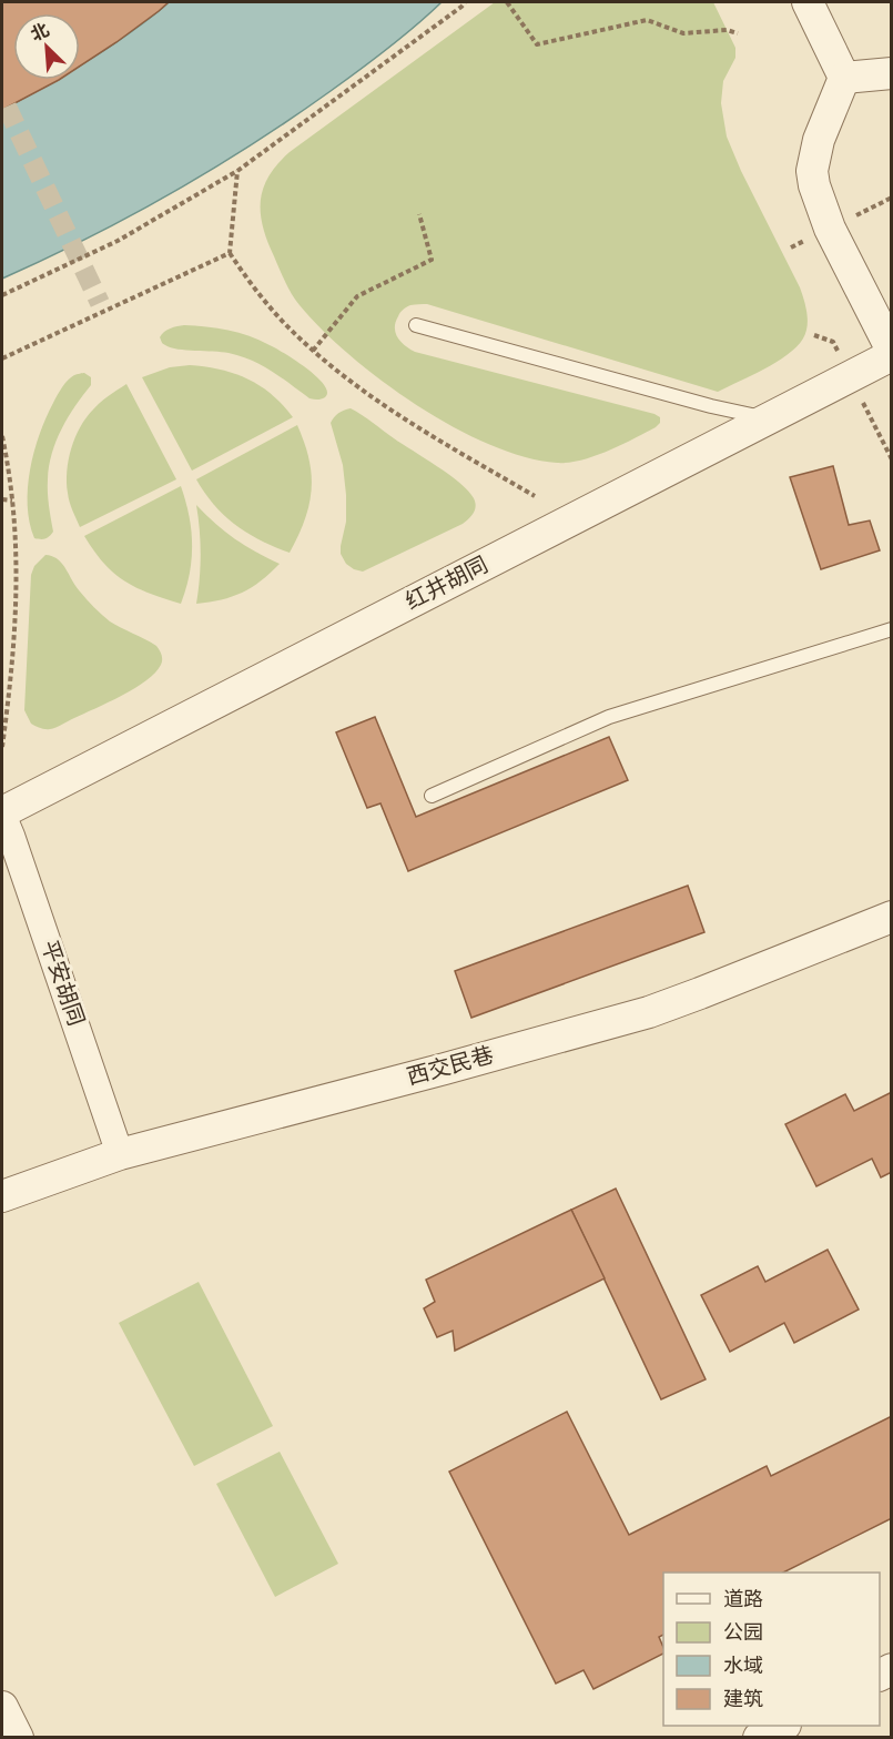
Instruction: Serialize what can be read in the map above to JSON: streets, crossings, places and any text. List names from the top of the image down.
{
  "streets": {
    "street": ["红井胡同", "平安胡同", "西交民巷"]
  },
  "crossings": [
    ["红井胡同", "平安胡同"],
    ["平安胡同", "西交民巷"]
  ],
  "legend": [
    "道路",
    "公园",
    "水域",
    "建筑"
  ],
  "north": "top left"
}
